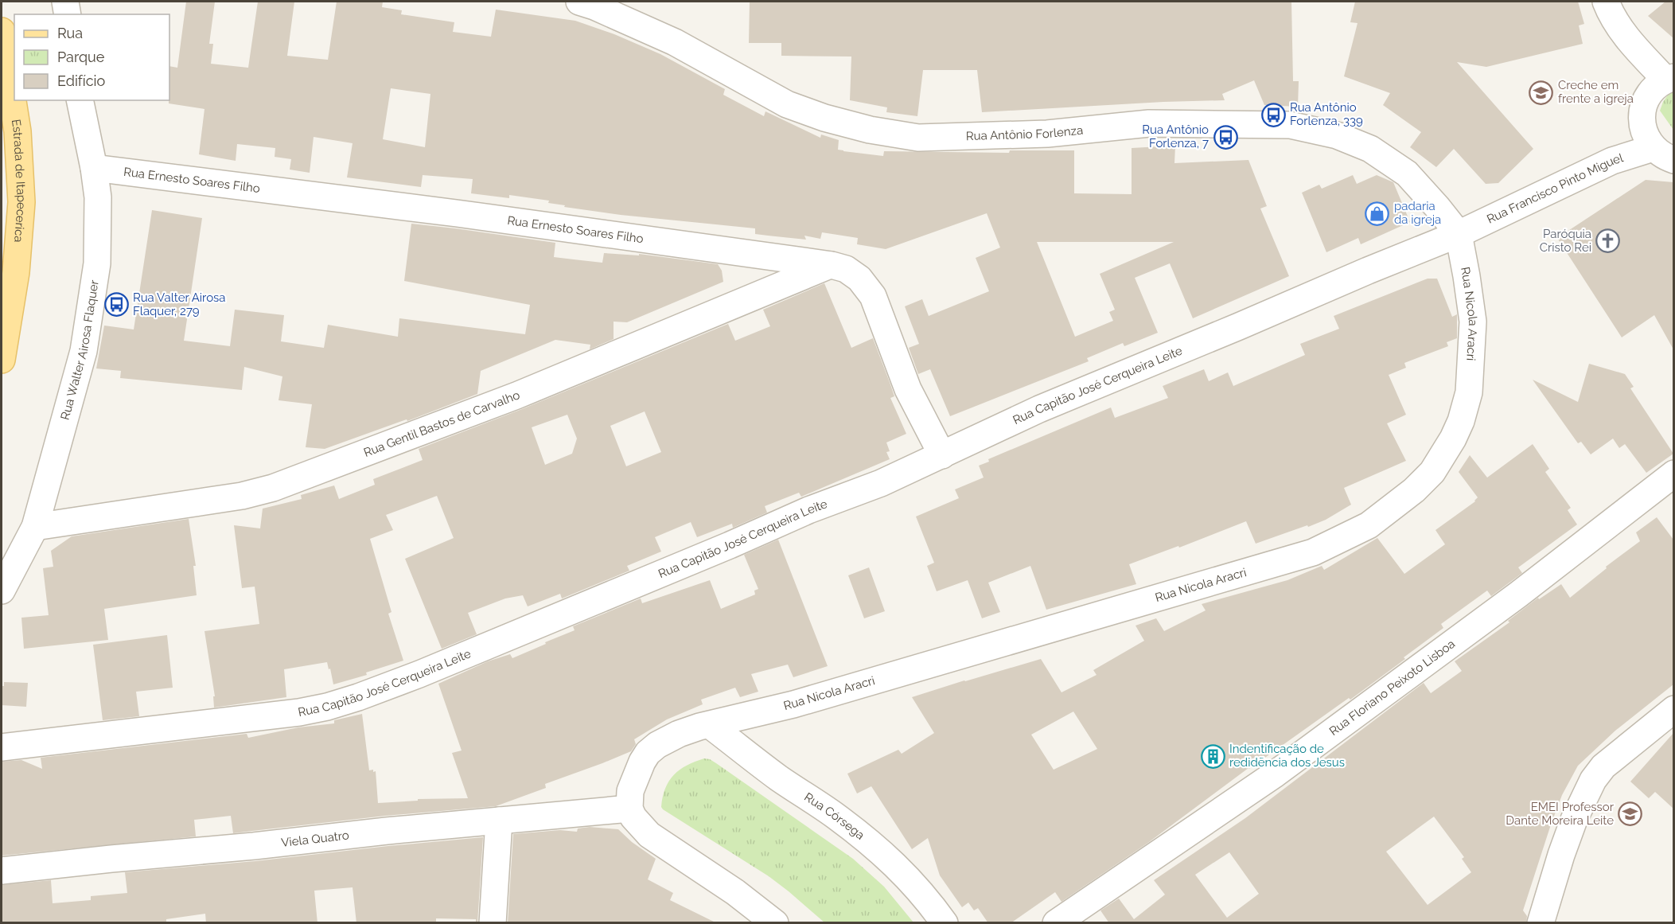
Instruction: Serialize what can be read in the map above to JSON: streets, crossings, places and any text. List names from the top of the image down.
{
  "streets": {
    "main road": ["Estrada de Itapecerica"],
    "street": [
      "Rua Antônio Forlenza",
      "Rua Ernesto Soares Filho",
      "Rua Francisco Pinto Miguel",
      "Rua Nicola Aracri",
      "Rua Walter Airosa Flaquer",
      "Rua Capitão José Cerqueira Leite",
      "Rua Gentil Bastos de Carvalho",
      "Rua Floriano Peixoto Lisboa",
      "Rua Córsega",
      "Viela Quatro"
    ]
  },
  "crossings": [
    ["Rua Antônio Forlenza", "Rua Francisco Pinto Miguel"],
    ["Rua Antônio Forlenza", "Rua Nicola Aracri"],
    ["Rua Antônio Forlenza", "Rua Capitão José Cerqueira Leite"],
    ["Rua Ernesto Soares Filho", "Rua Walter Airosa Flaquer"],
    ["Rua Ernesto Soares Filho", "Rua Capitão José Cerqueira Leite"],
    ["Rua Ernesto Soares Filho", "Rua Gentil Bastos de Carvalho"],
    ["Rua Francisco Pinto Miguel", "Rua Nicola Aracri"],
    ["Rua Francisco Pinto Miguel", "Rua Capitão José Cerqueira Leite"],
    ["Rua Nicola Aracri", "Rua Capitão José Cerqueira Leite"],
    ["Rua Nicola Aracri", "Rua Córsega"],
    ["Rua Nicola Aracri", "Viela Quatro"],
    ["Rua Walter Airosa Flaquer", "Rua Gentil Bastos de Carvalho"]
  ],
  "places": {
    "school or university": ["Creche em frente a igreja", "EMEI Professor Dante Moreira Leite"],
    "bus stop": ["Rua Antônio Forlenza, 339", "Rua Antônio Forlenza, 7", "Rua Valter Airosa Flaquer, 279"],
    "shop": ["padaria da igreja"],
    "church": ["Paróquia Cristo Rei"],
    "building": ["Indentificação de redidẽncia dos Jesus"]
  },
  "legend": ["Rua", "Parque", "Edifício"]
}
